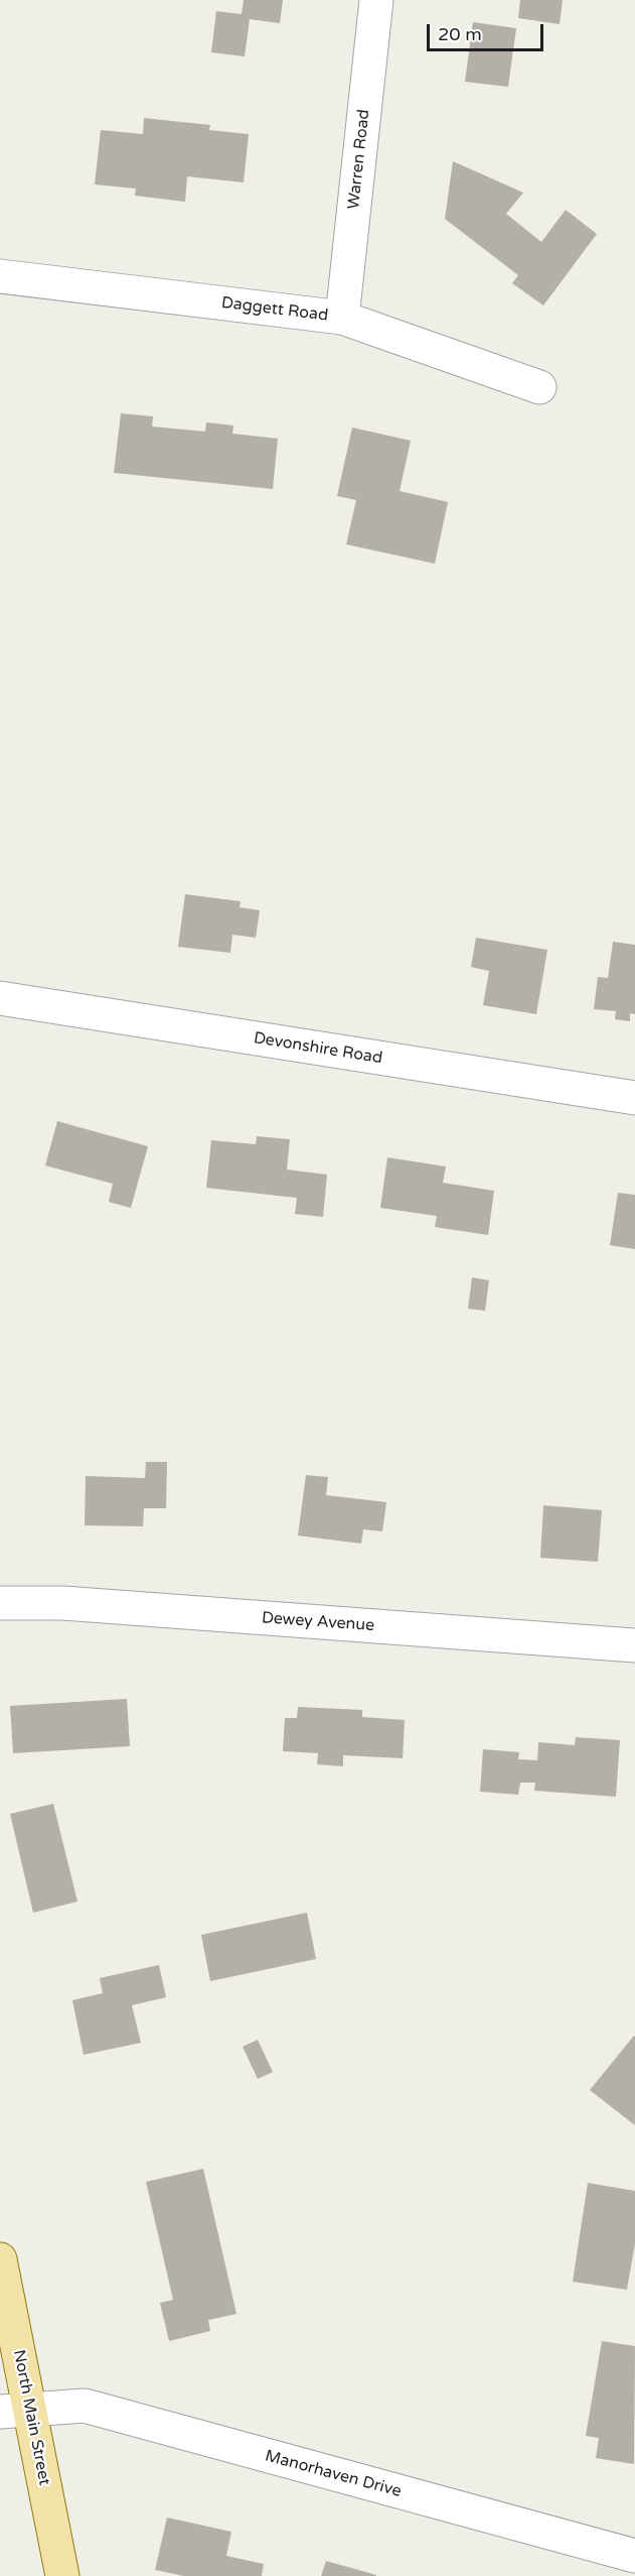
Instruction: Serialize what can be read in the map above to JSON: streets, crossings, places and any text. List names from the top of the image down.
{
  "streets": {
    "main road": ["North Main Street"],
    "street": [
      "Warren Road",
      "Daggett Road",
      "Devonshire Road",
      "Dewey Avenue",
      "Manorhaven Drive"
    ]
  },
  "crossings": [
    ["Warren Road", "Daggett Road"],
    ["North Main Street", "Manorhaven Drive"]
  ],
  "scale_bar": "20 m"
}
